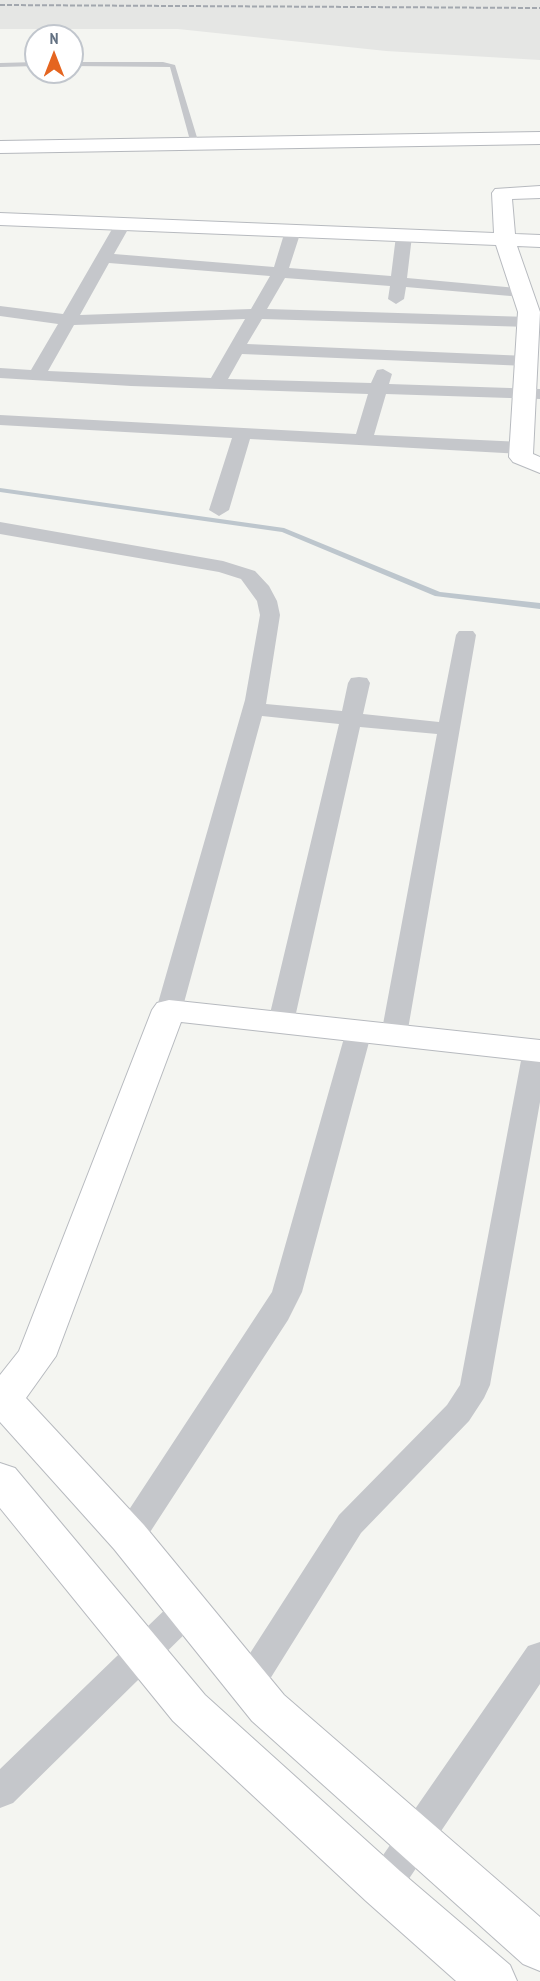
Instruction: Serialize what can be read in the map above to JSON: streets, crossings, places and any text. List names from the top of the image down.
{
  "north": "top"
}
